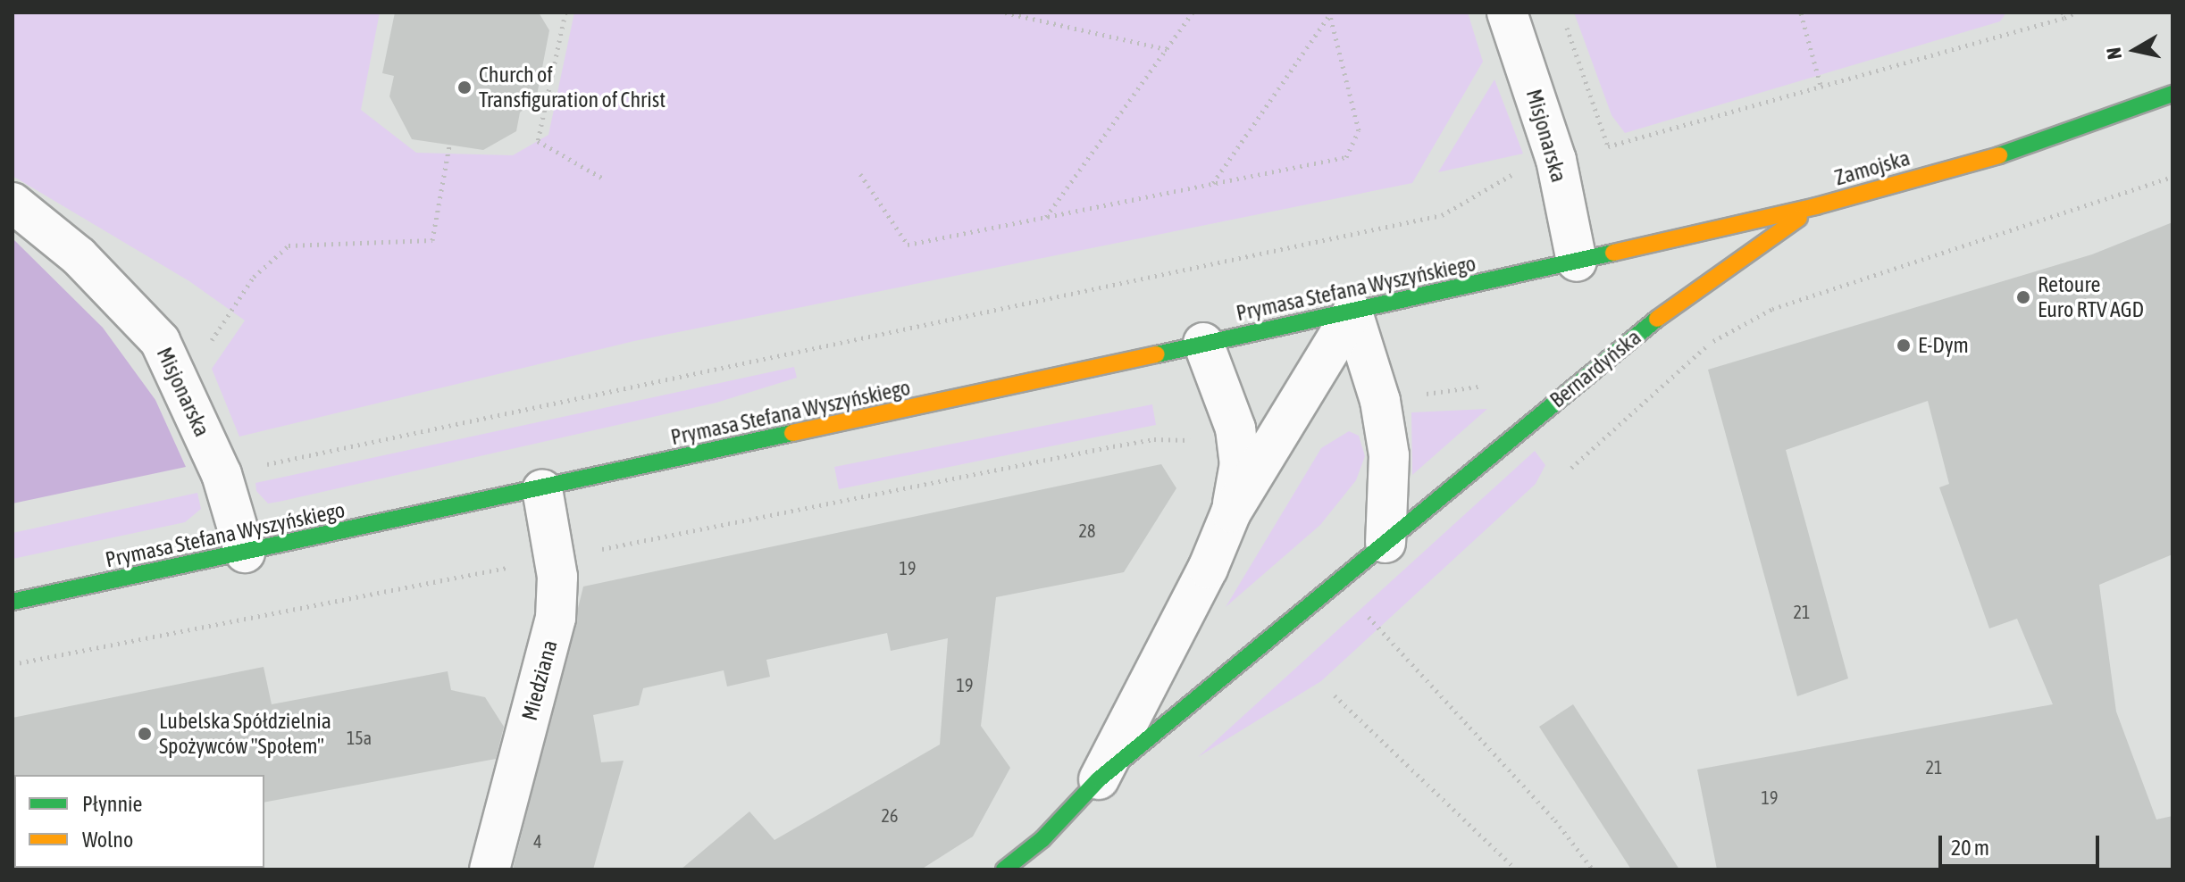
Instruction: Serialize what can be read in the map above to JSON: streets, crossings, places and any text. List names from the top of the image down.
{
  "streets": {
    "street": [
      "Misjonarska",
      "Zamojska",
      "Prymasa Stefana Wyszyńskiego",
      "Bernardyńska",
      "Miedziana"
    ]
  },
  "crossings": [
    ["Misjonarska", "Zamojska"],
    ["Misjonarska", "Prymasa Stefana Wyszyńskiego"],
    ["Zamojska", "Prymasa Stefana Wyszyńskiego"],
    ["Zamojska", "Bernardyńska"],
    ["Prymasa Stefana Wyszyńskiego", "Bernardyńska"],
    ["Prymasa Stefana Wyszyńskiego", "Miedziana"]
  ],
  "places": [
    "Church of Transfiguration of Christ",
    "Retoure Euro RTV AGD",
    "E-Dym",
    "Lubelska Spółdzielnia Spożywców \"Społem\""
  ],
  "house_numbers": [
    "28",
    "19",
    "21",
    "19",
    "15a",
    "21",
    "19",
    "26",
    "4"
  ],
  "legend": ["Płynnie", "Wolno"],
  "scale_bar": "20 m",
  "north": "left"
}
